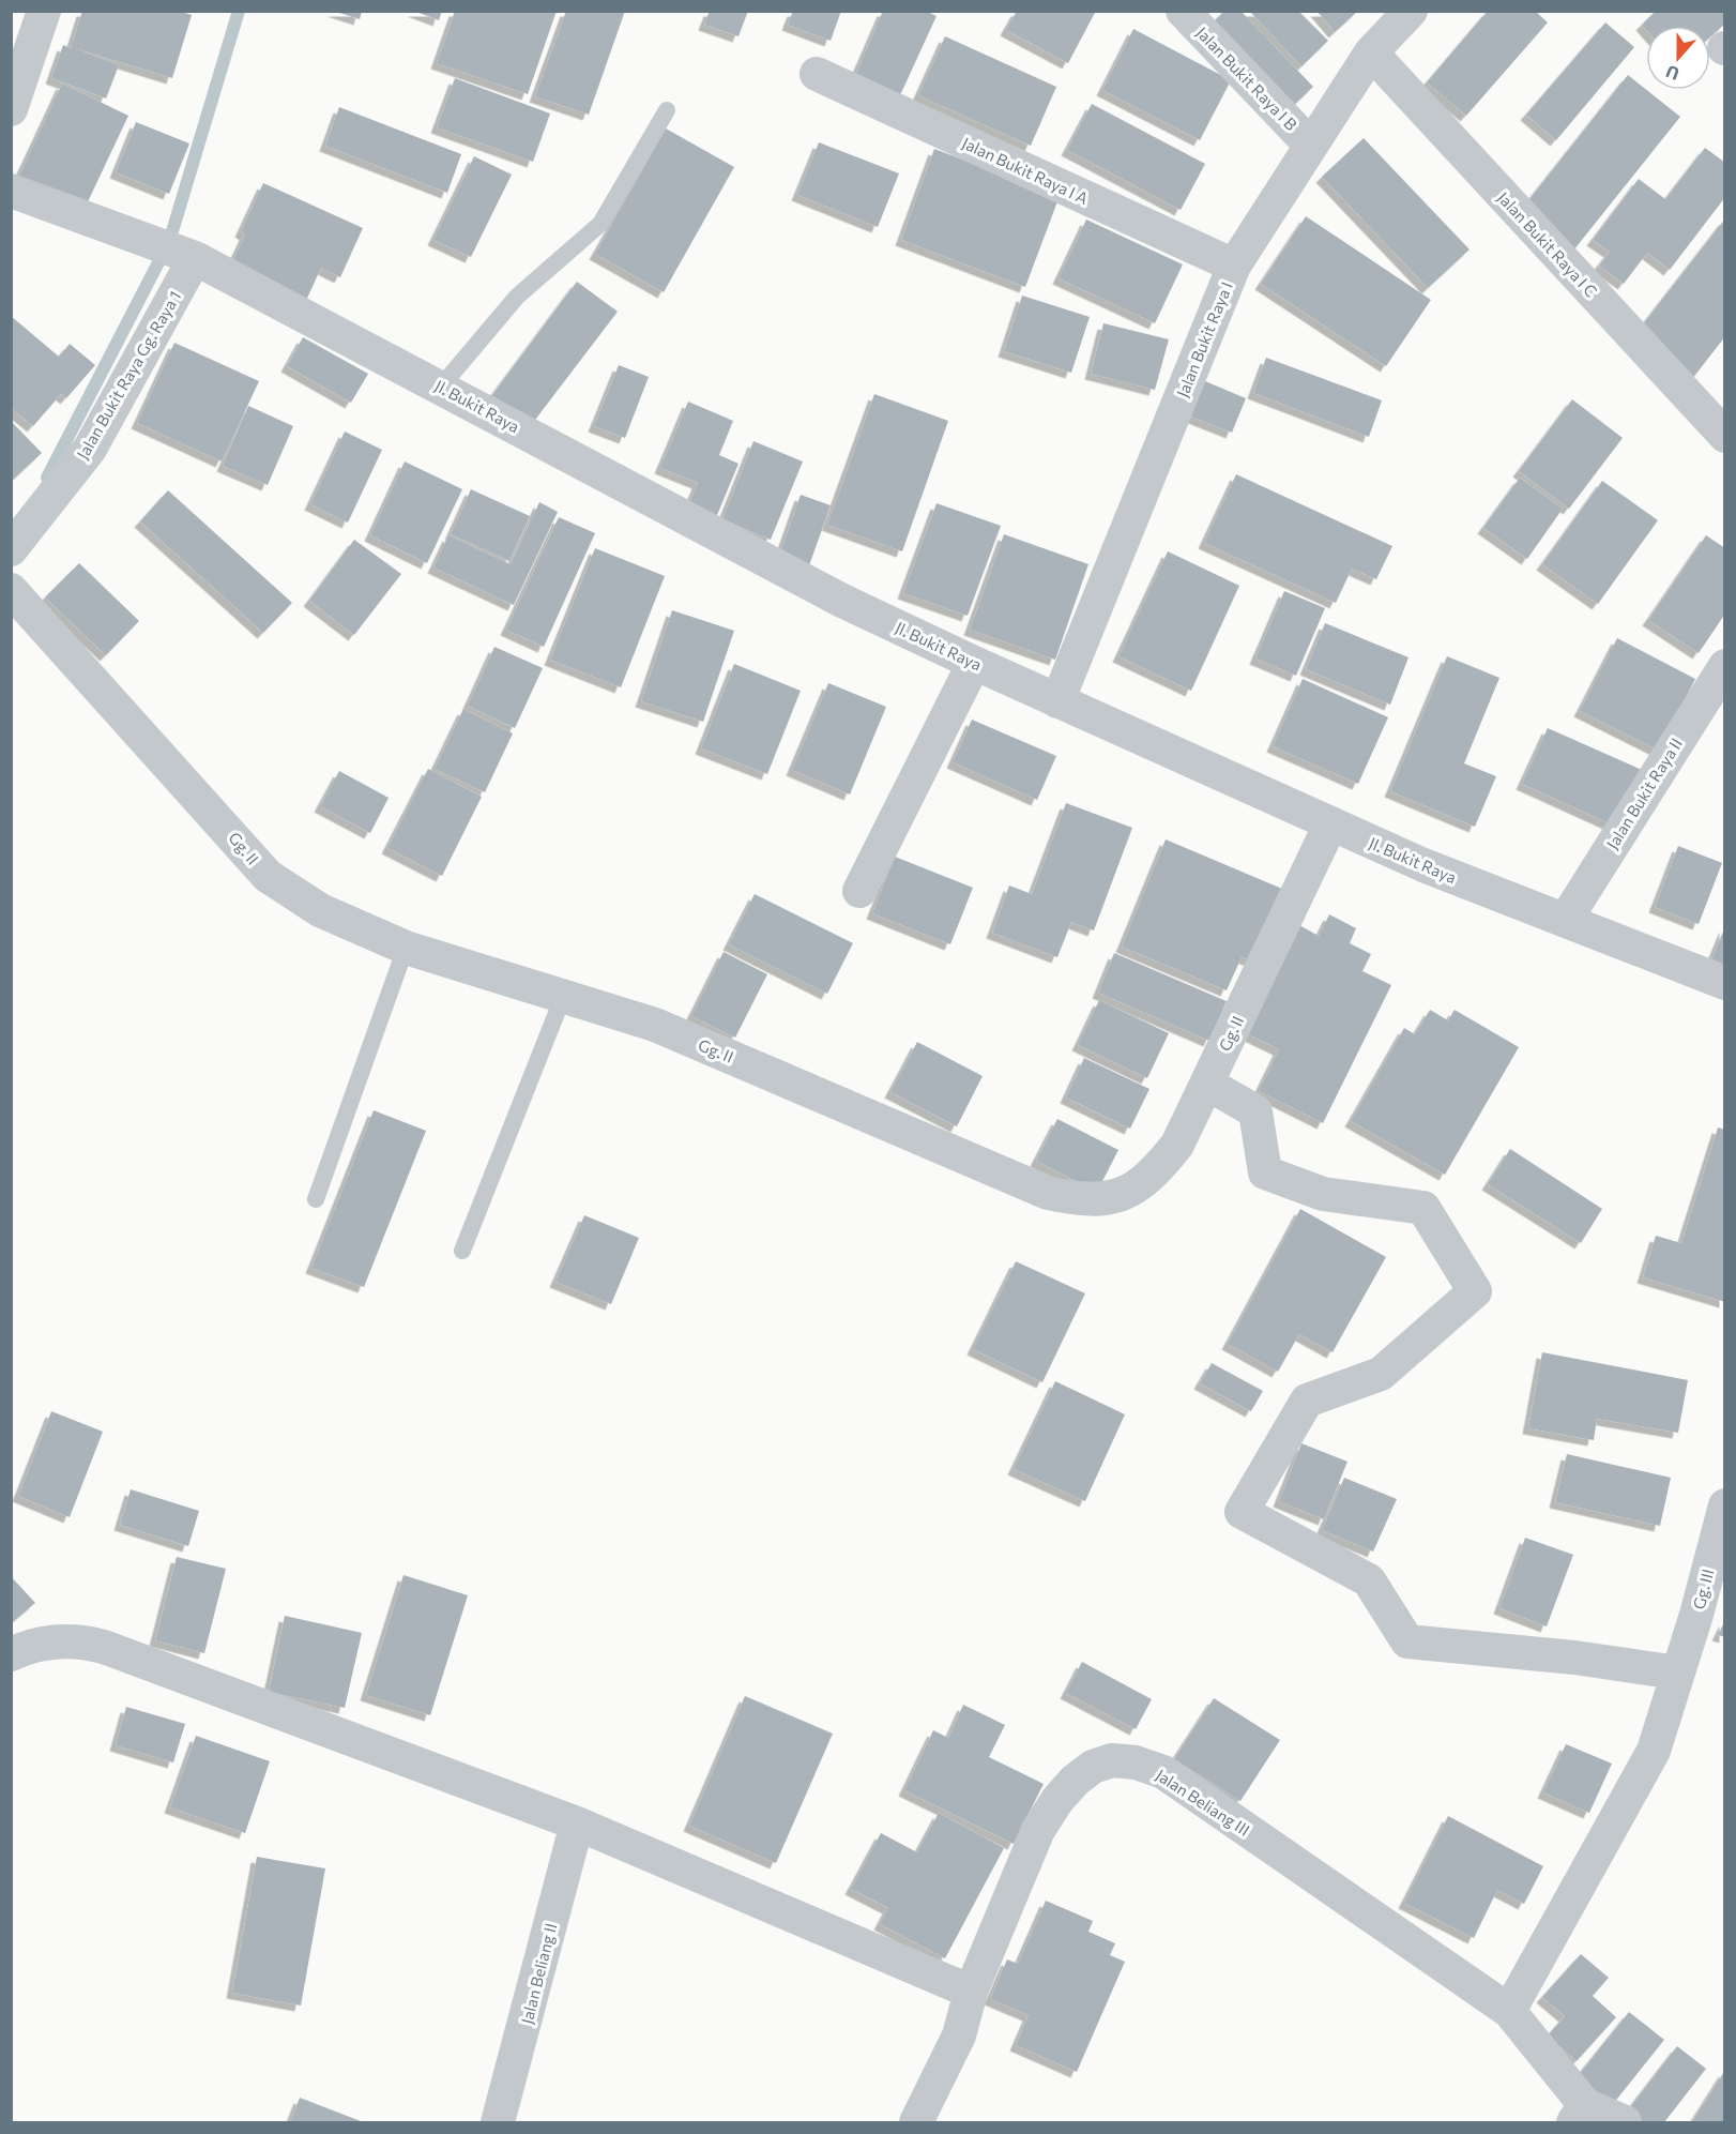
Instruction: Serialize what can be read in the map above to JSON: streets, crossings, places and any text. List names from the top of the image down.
{
  "streets": {
    "street": [
      "Jalan Bukit Raya I B",
      "Jalan Bukit Raya I A",
      "Jalan Bukit Raya I C",
      "Jalan Bukit Raya I",
      "Jalan Bukit Raya Gg. Raya 1",
      "Jl. Bukit Raya",
      "Jalan Bukit Raya II",
      "Gg. II",
      "Gg. III",
      "Jalan Beliang III",
      "Jalan Beliang II"
    ]
  },
  "crossings": [
    ["Jalan Bukit Raya I B", "Jalan Bukit Raya I"],
    ["Jalan Bukit Raya I A", "Jalan Bukit Raya I"],
    ["Jalan Bukit Raya I C", "Jalan Bukit Raya I"],
    ["Jalan Bukit Raya I", "Jl. Bukit Raya"],
    ["Jalan Bukit Raya Gg. Raya 1", "Jl. Bukit Raya"],
    ["Jl. Bukit Raya", "Jalan Bukit Raya II"],
    ["Jl. Bukit Raya", "Gg. II"],
    ["Gg. III", "Jalan Beliang III"]
  ],
  "north": "bottom"
}
